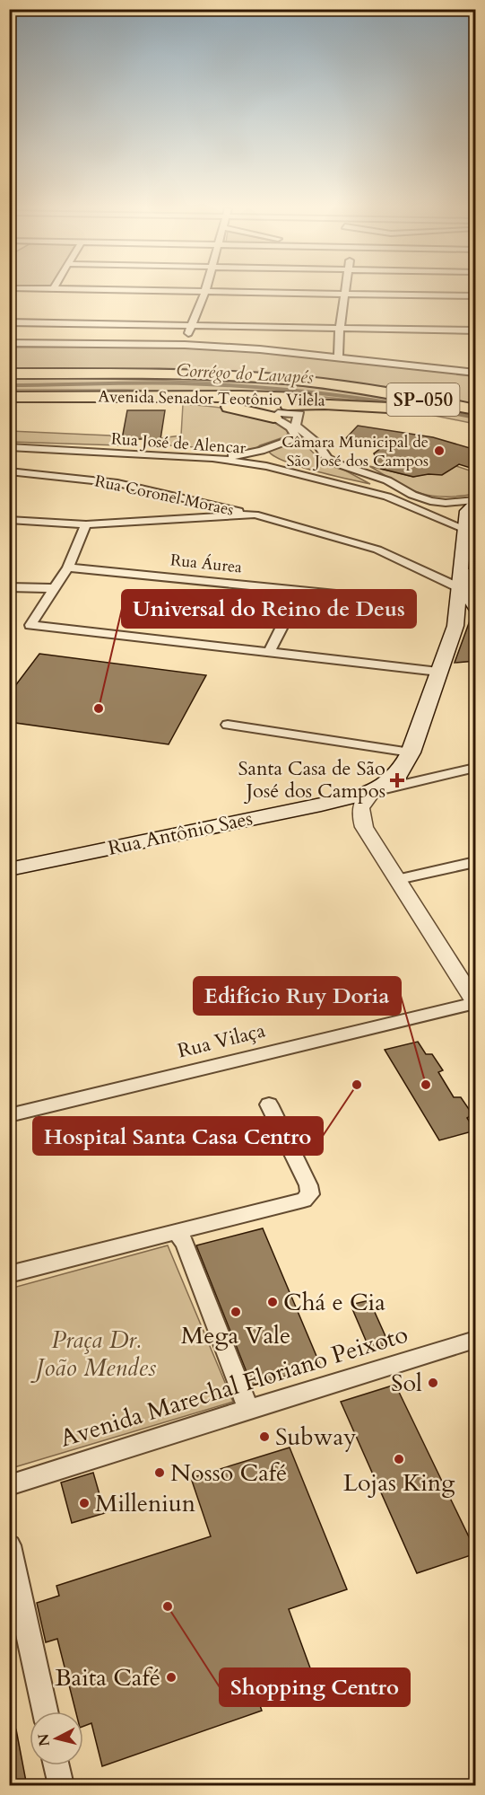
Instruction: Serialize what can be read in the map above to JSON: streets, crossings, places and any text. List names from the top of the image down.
{
  "streets": {
    "highway": ["Avenida Senador Teotônio Vilela", "SP-050"],
    "main road": ["Rua Antônio Saes"],
    "street": [
      "Rua José de Alencar",
      "Rua Coronel Moraes",
      "Rua Áurea",
      "Rua Vilaça",
      "Avenida Marechal Floriano Peixoto"
    ]
  },
  "water": ["Corrégo do Lavapés"],
  "parks": ["Praça Dr. João Mendes"],
  "places": {
    "other": [
      "Câmara Municipal de São José dos Campos",
      "Universal do Reino de Deus",
      "Hospital Santa Casa Centro",
      "Edifício Ruy Doria",
      "Chá e Cia",
      "Mega Vale",
      "Sol",
      "Subway",
      "Lojas King",
      "Nosso Café",
      "Milleniun",
      "Shopping Centro",
      "Baita Café"
    ],
    "health": ["Santa Casa de São José dos Campos"]
  },
  "north": "left"
}
